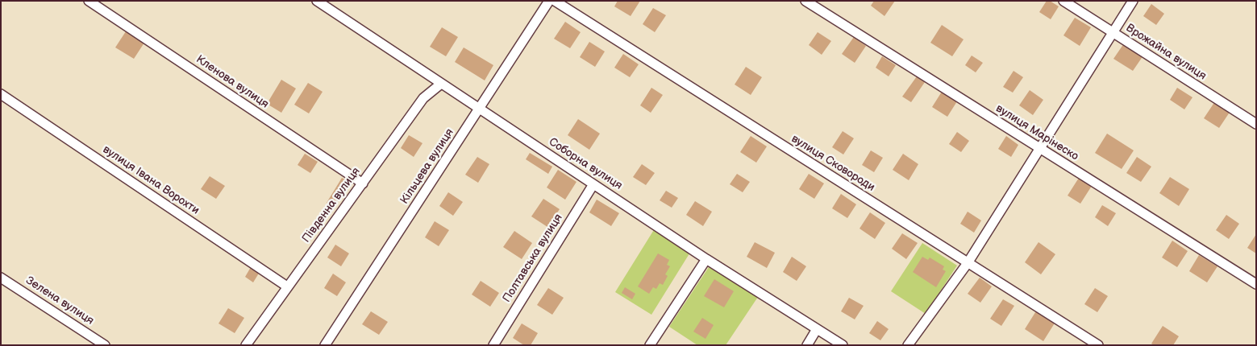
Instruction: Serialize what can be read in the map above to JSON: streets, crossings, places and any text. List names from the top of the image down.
{
  "streets": {
    "street": [
      "Врожайна вулиця",
      "Кленова вулиця",
      "вулиця Марінеско",
      "вулиця Сковороди",
      "Соборна вулиця",
      "Кільцева вулиця",
      "вулиця Івана Ворохти",
      "Південна вулиця",
      "Полтавська вулиця",
      "Зелена вулиця"
    ]
  },
  "crossings": [
    ["Кленова вулиця", "Південна вулиця"],
    ["Соборна вулиця", "Кільцева вулиця"],
    ["Соборна вулиця", "Південна вулиця"],
    ["Соборна вулиця", "Полтавська вулиця"],
    ["вулиця Івана Ворохти", "Південна вулиця"]
  ]
}
